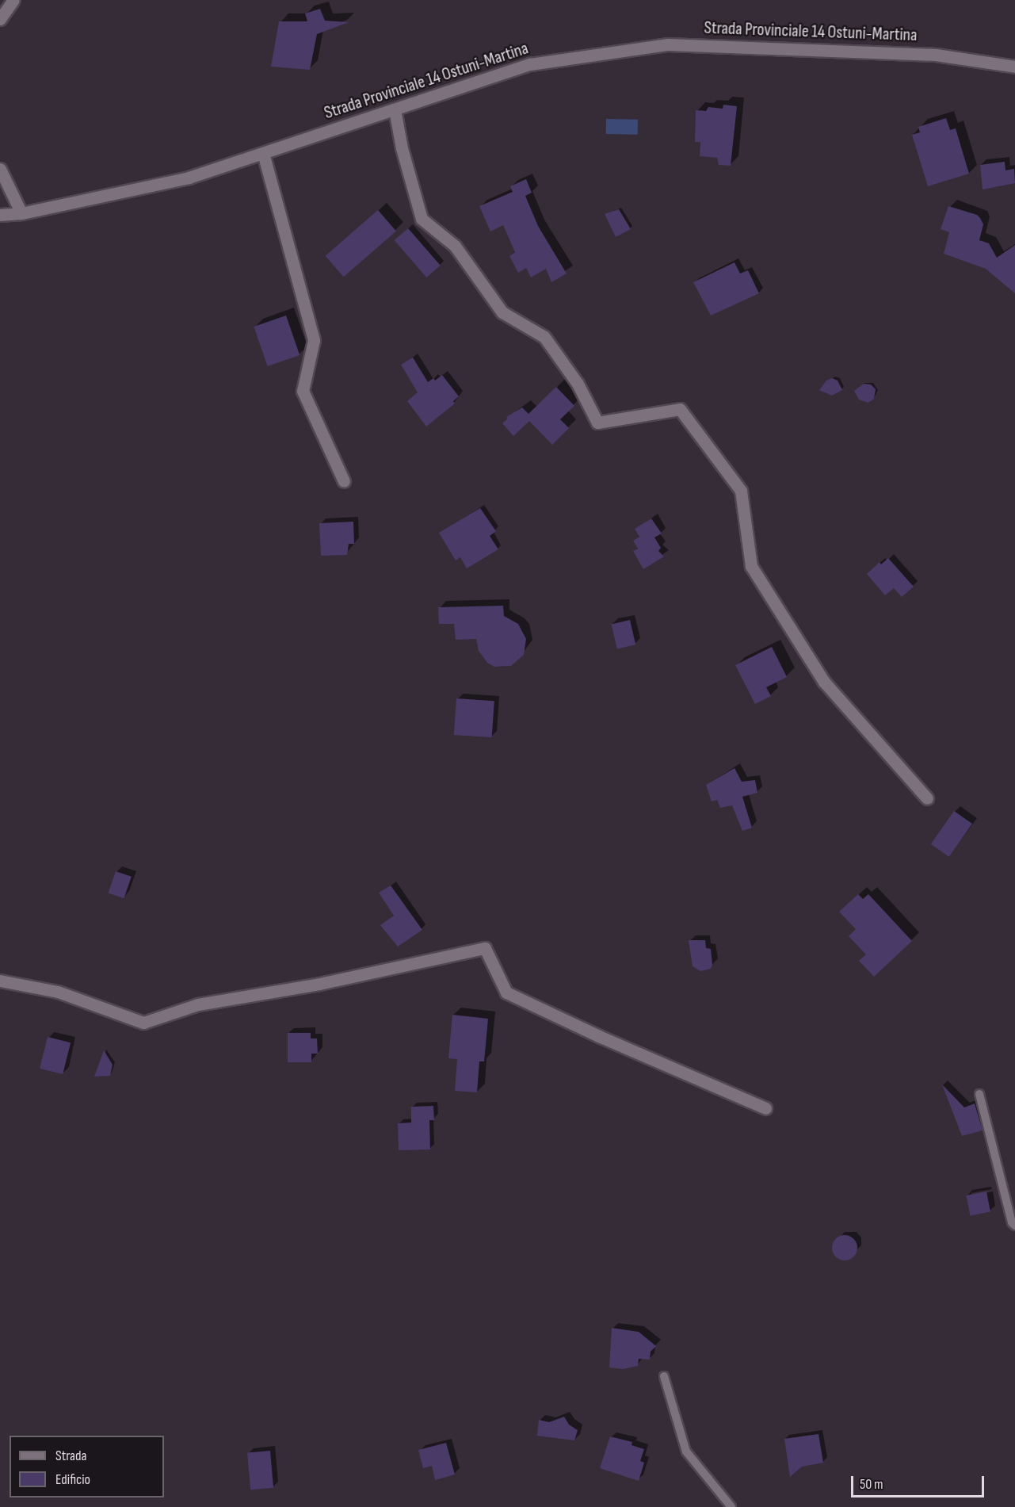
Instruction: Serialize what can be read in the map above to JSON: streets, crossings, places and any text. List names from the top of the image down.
{
  "streets": {
    "street": ["Strada Provinciale 14 Ostuni-Martina"]
  },
  "legend": ["Strada", "Edificio"],
  "scale_bar": "50 m"
}
